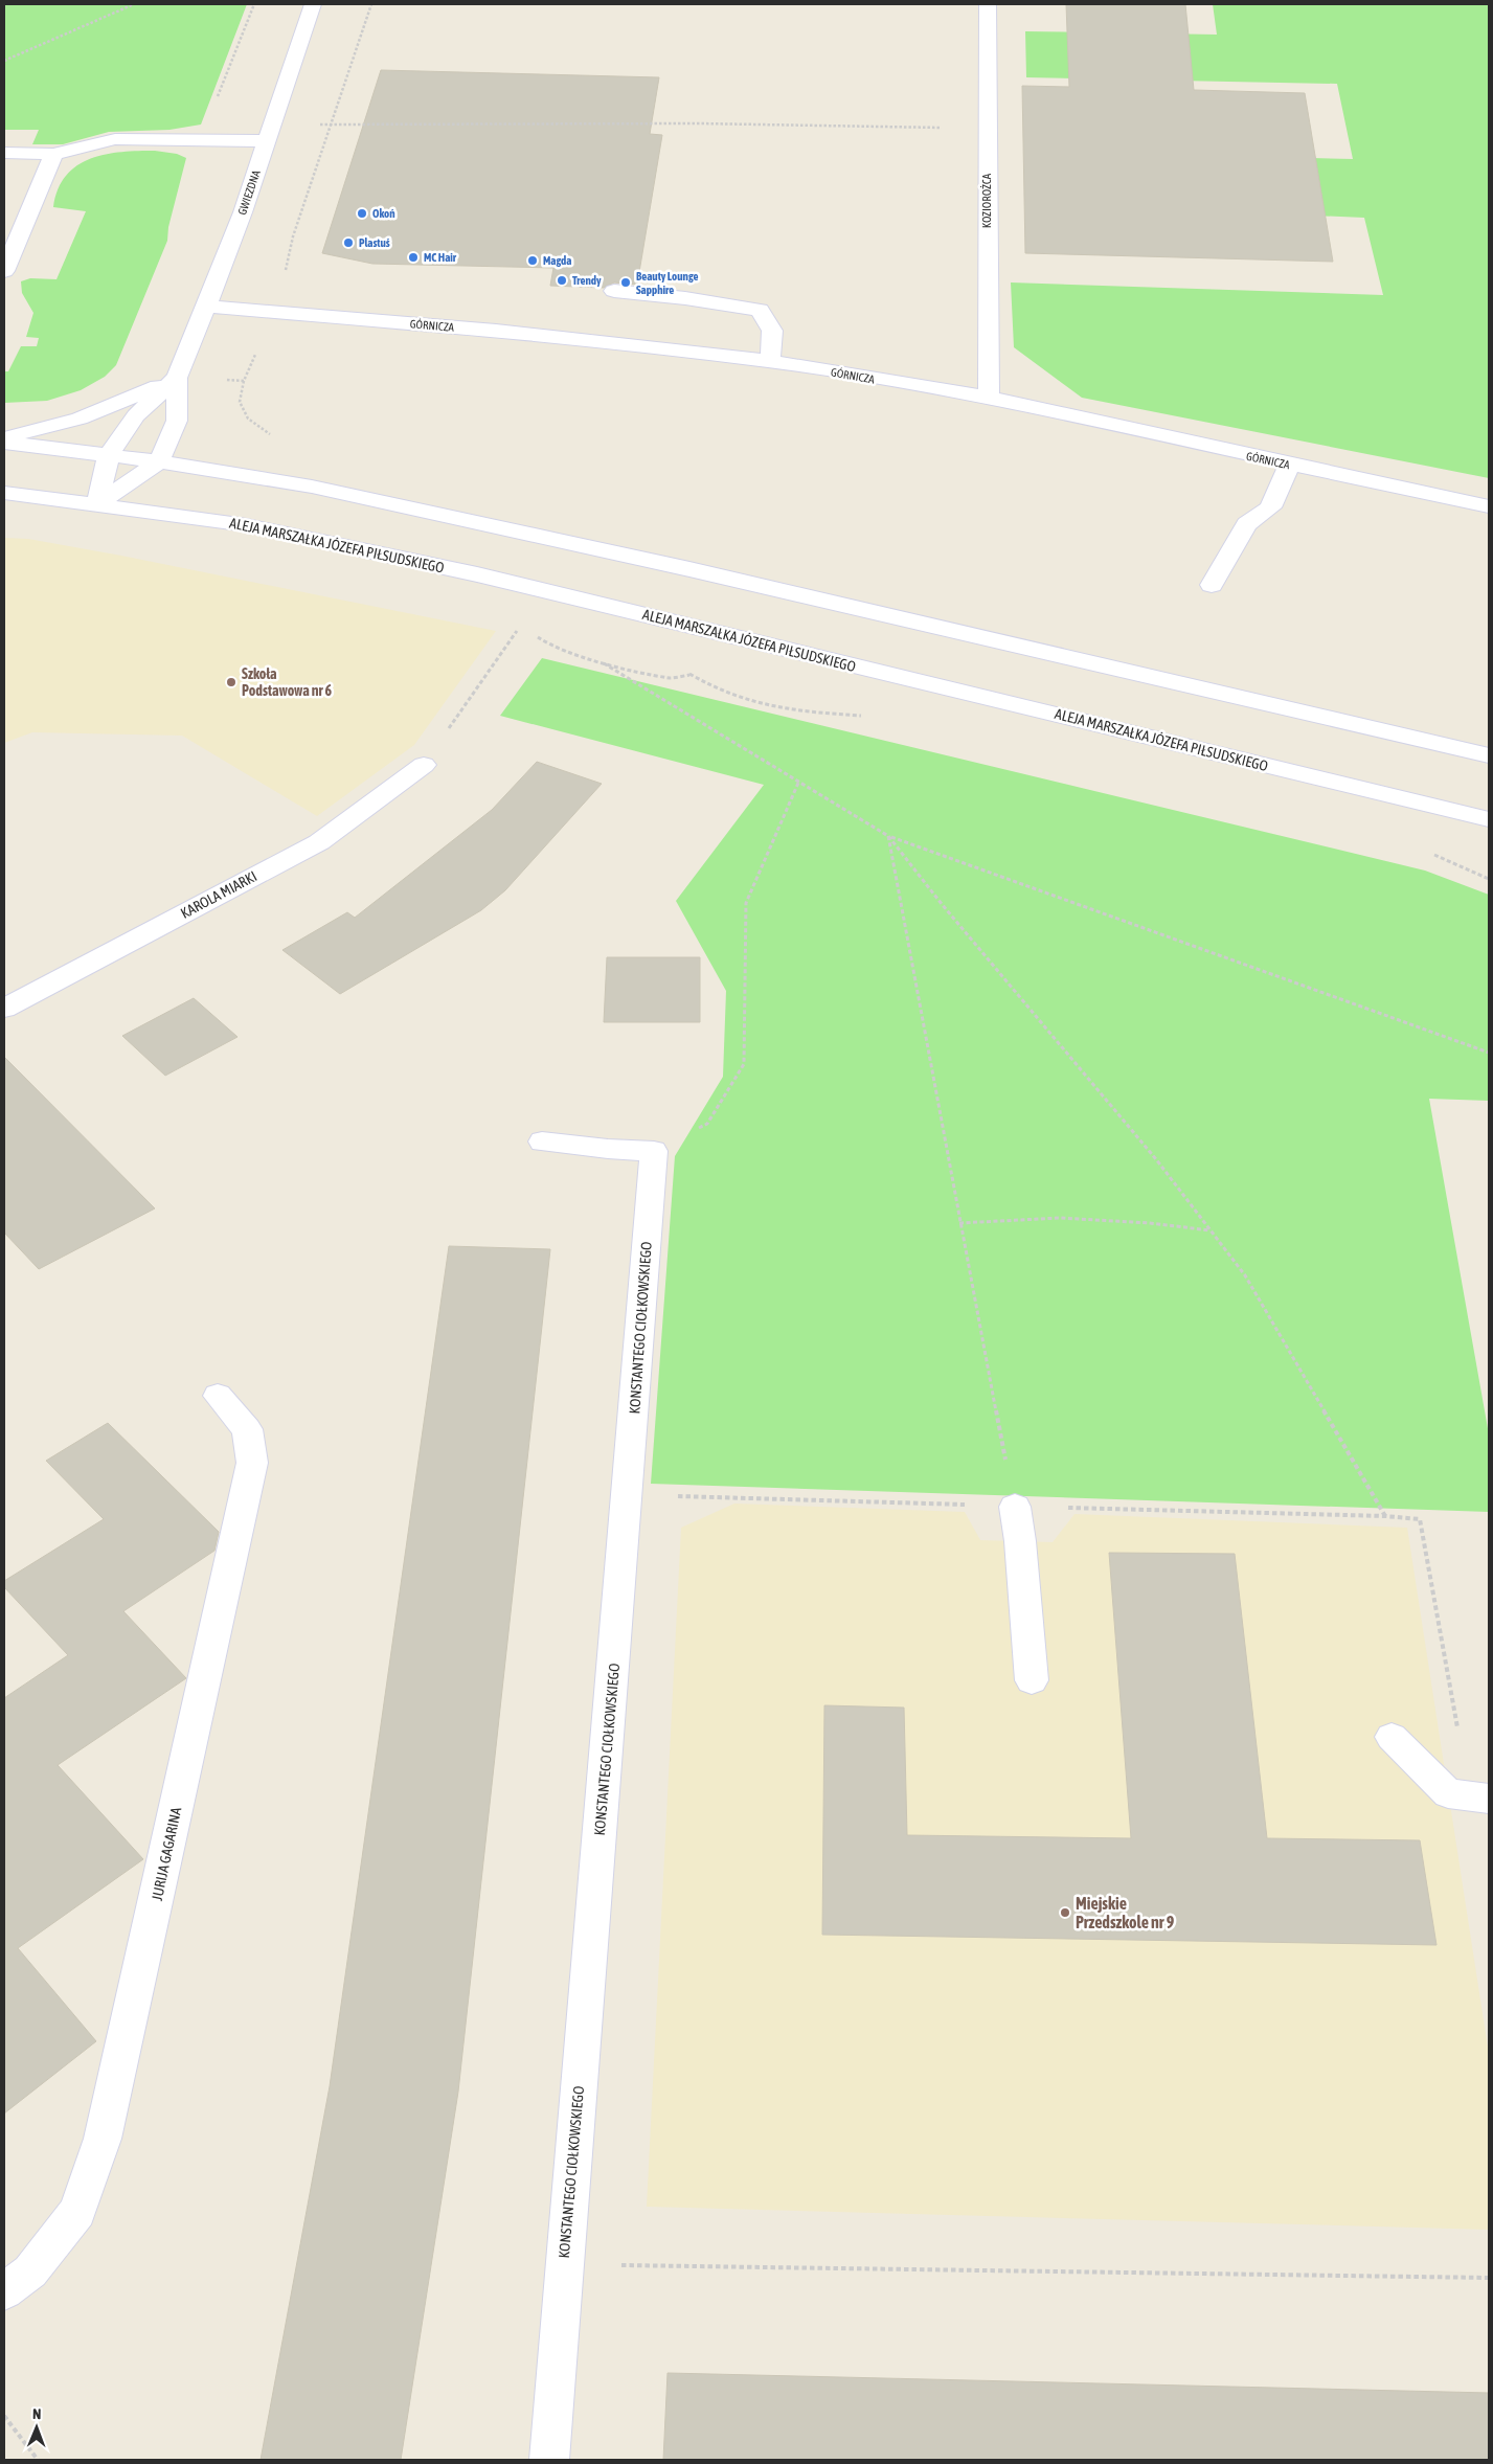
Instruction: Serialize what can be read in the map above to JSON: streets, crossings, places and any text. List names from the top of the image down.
{
  "streets": {
    "street": [
      "GWIEZDNA",
      "KOZIOROŻCA",
      "GÓRNICZA",
      "ALEJA MARSZAŁKA JÓZEFA PIŁSUDSKIEGO",
      "KAROLA MIARKI",
      "KONSTANTEGO CIOŁKOWSKIEGO",
      "JURIJA GAGARINA"
    ]
  },
  "crossings": [
    ["GWIEZDNA", "GÓRNICZA"],
    ["GWIEZDNA", "ALEJA MARSZAŁKA JÓZEFA PIŁSUDSKIEGO"],
    ["KOZIOROŻCA", "GÓRNICZA"]
  ],
  "places": [
    "Okoń",
    "Plastuś",
    "MC Hair",
    "Magda",
    "Trendy",
    "Beauty Lounge Sapphire",
    "Szkoła Podstawowa nr 6",
    "Miejskie Przedszkole nr 9"
  ],
  "north": "top"
}
